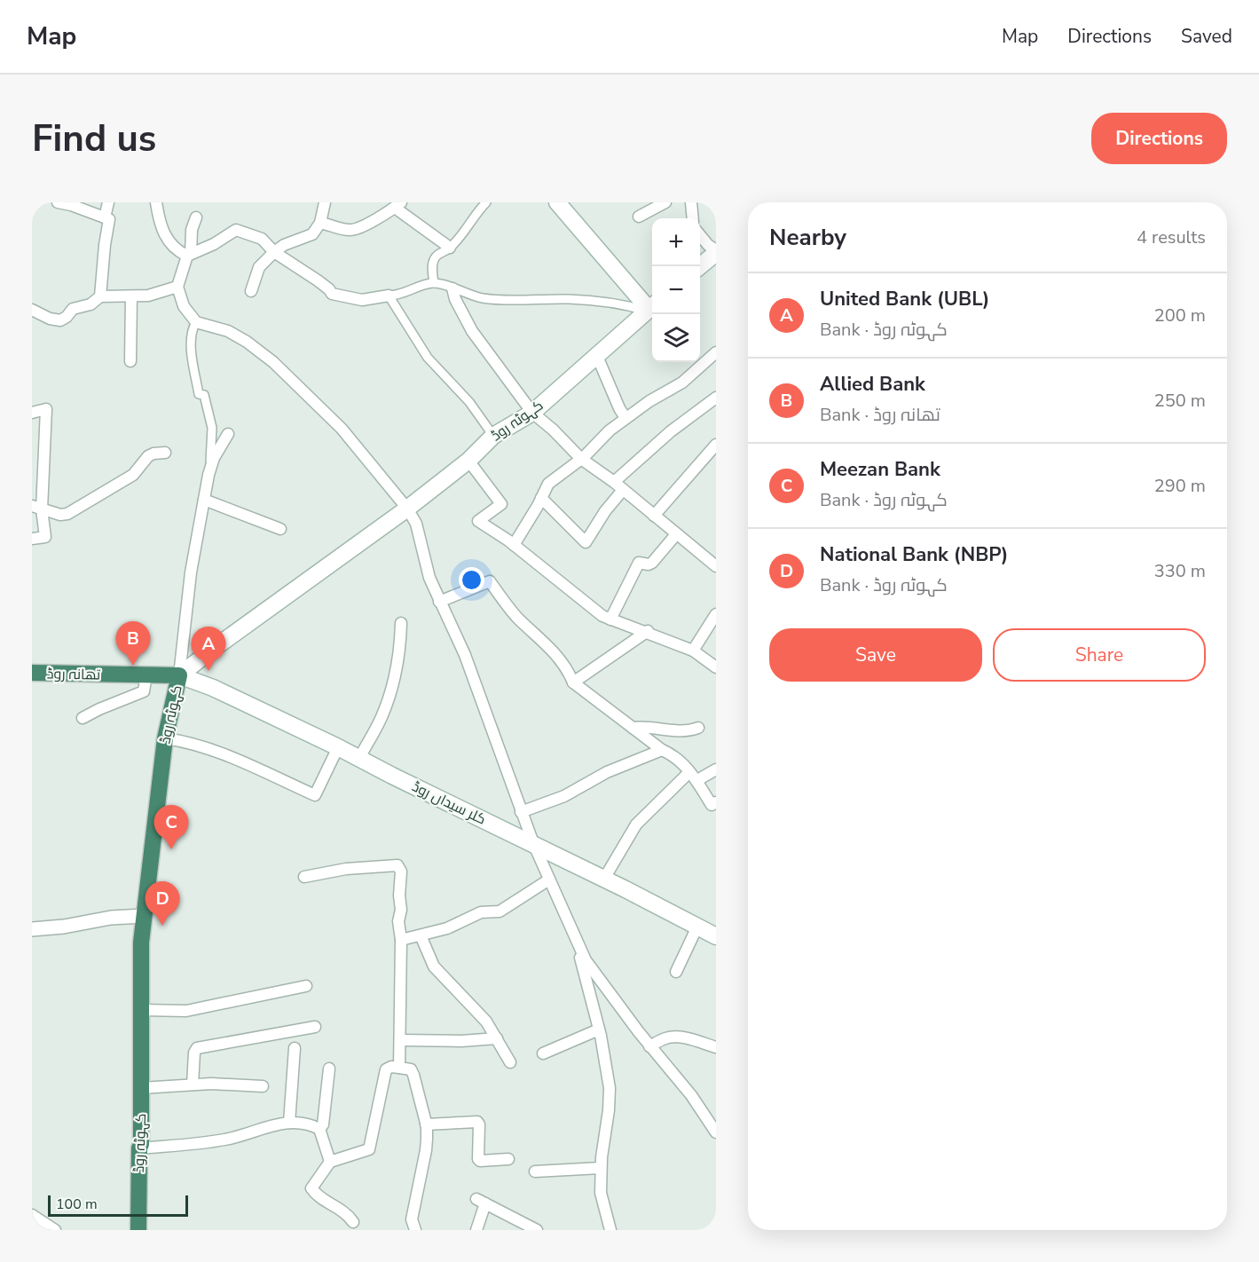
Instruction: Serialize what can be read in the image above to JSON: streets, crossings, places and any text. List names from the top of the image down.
{
  "streets": {
    "highway": ["کہوٹہ روڈ", "تھانہ روڈ"],
    "main road": ["کلر سیداں روڈ"]
  },
  "crossings": [
    ["کہوٹہ روڈ", "تھانہ روڈ"],
    ["کہوٹہ روڈ", "کلر سیداں روڈ"],
    ["تھانہ روڈ", "کلر سیداں روڈ"]
  ],
  "scale_bar": "100 m",
  "page": {
    "header": "Map",
    "nav": ["Map", "Directions", "Saved"],
    "buttons": [
      "Directions",
      ["Save", "Share"]
    ],
    "title": "Find us",
    "heading": ["Nearby", "4 results"],
    "map_buttons": ["+", "−"],
    "list": [
      {
        "mark": "A",
        "name": "United Bank (UBL)",
        "note": "Bank · کہوٹہ روڈ",
        "value": "200 m"
      },
      {
        "mark": "B",
        "name": "Allied Bank",
        "note": "Bank · تھانہ روڈ",
        "value": "250 m"
      },
      {
        "mark": "C",
        "name": "Meezan Bank",
        "note": "Bank · کہوٹہ روڈ",
        "value": "290 m"
      },
      {
        "mark": "D",
        "name": "National Bank (NBP)",
        "note": "Bank · کہوٹہ روڈ",
        "value": "330 m"
      }
    ],
    "pins": [
      "B",
      "A",
      "C",
      "D"
    ],
    "scale": "100 m"
  }
}
